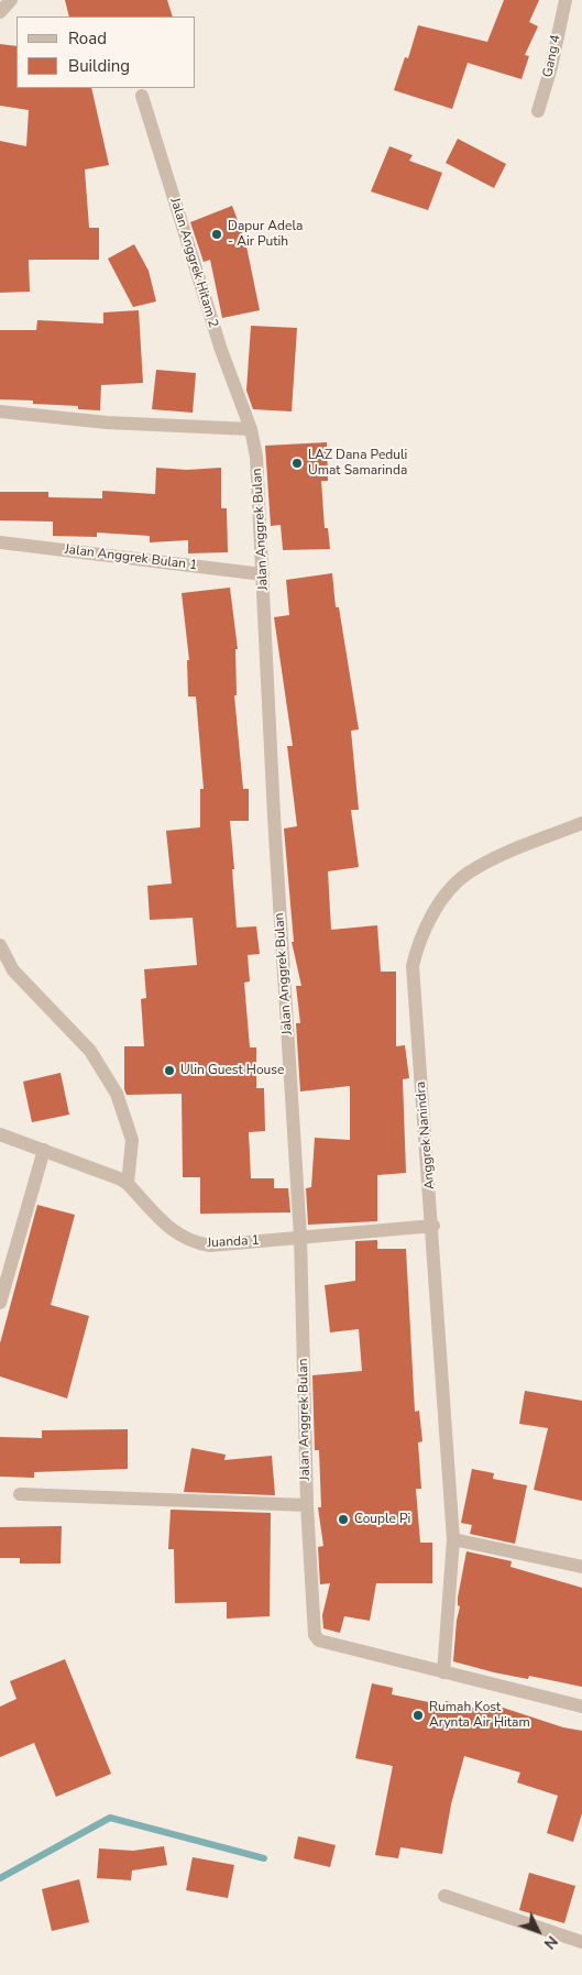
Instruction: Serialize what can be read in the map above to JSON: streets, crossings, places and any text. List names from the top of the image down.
{
  "streets": {
    "street": [
      "Gang 4",
      "Jalan Anggrek Hitam 2",
      "Jalan Anggrek Bulan",
      "Jalan Anggrek Bulan 1",
      "Anggrek Nanindra",
      "Juanda 1"
    ]
  },
  "crossings": [
    ["Jalan Anggrek Hitam 2", "Jalan Anggrek Bulan"],
    ["Jalan Anggrek Bulan", "Jalan Anggrek Bulan 1"],
    ["Jalan Anggrek Bulan", "Anggrek Nanindra"],
    ["Jalan Anggrek Bulan", "Juanda 1"],
    ["Anggrek Nanindra", "Juanda 1"]
  ],
  "places": [
    "Dapur Adela - Air Putih",
    "LAZ Dana Peduli Umat Samarinda",
    "Ulin Guest House",
    "Couple Pi",
    "Rumah Kost Arynta Air Hitam"
  ],
  "legend": ["Road", "Building"],
  "north": "bottom right"
}
